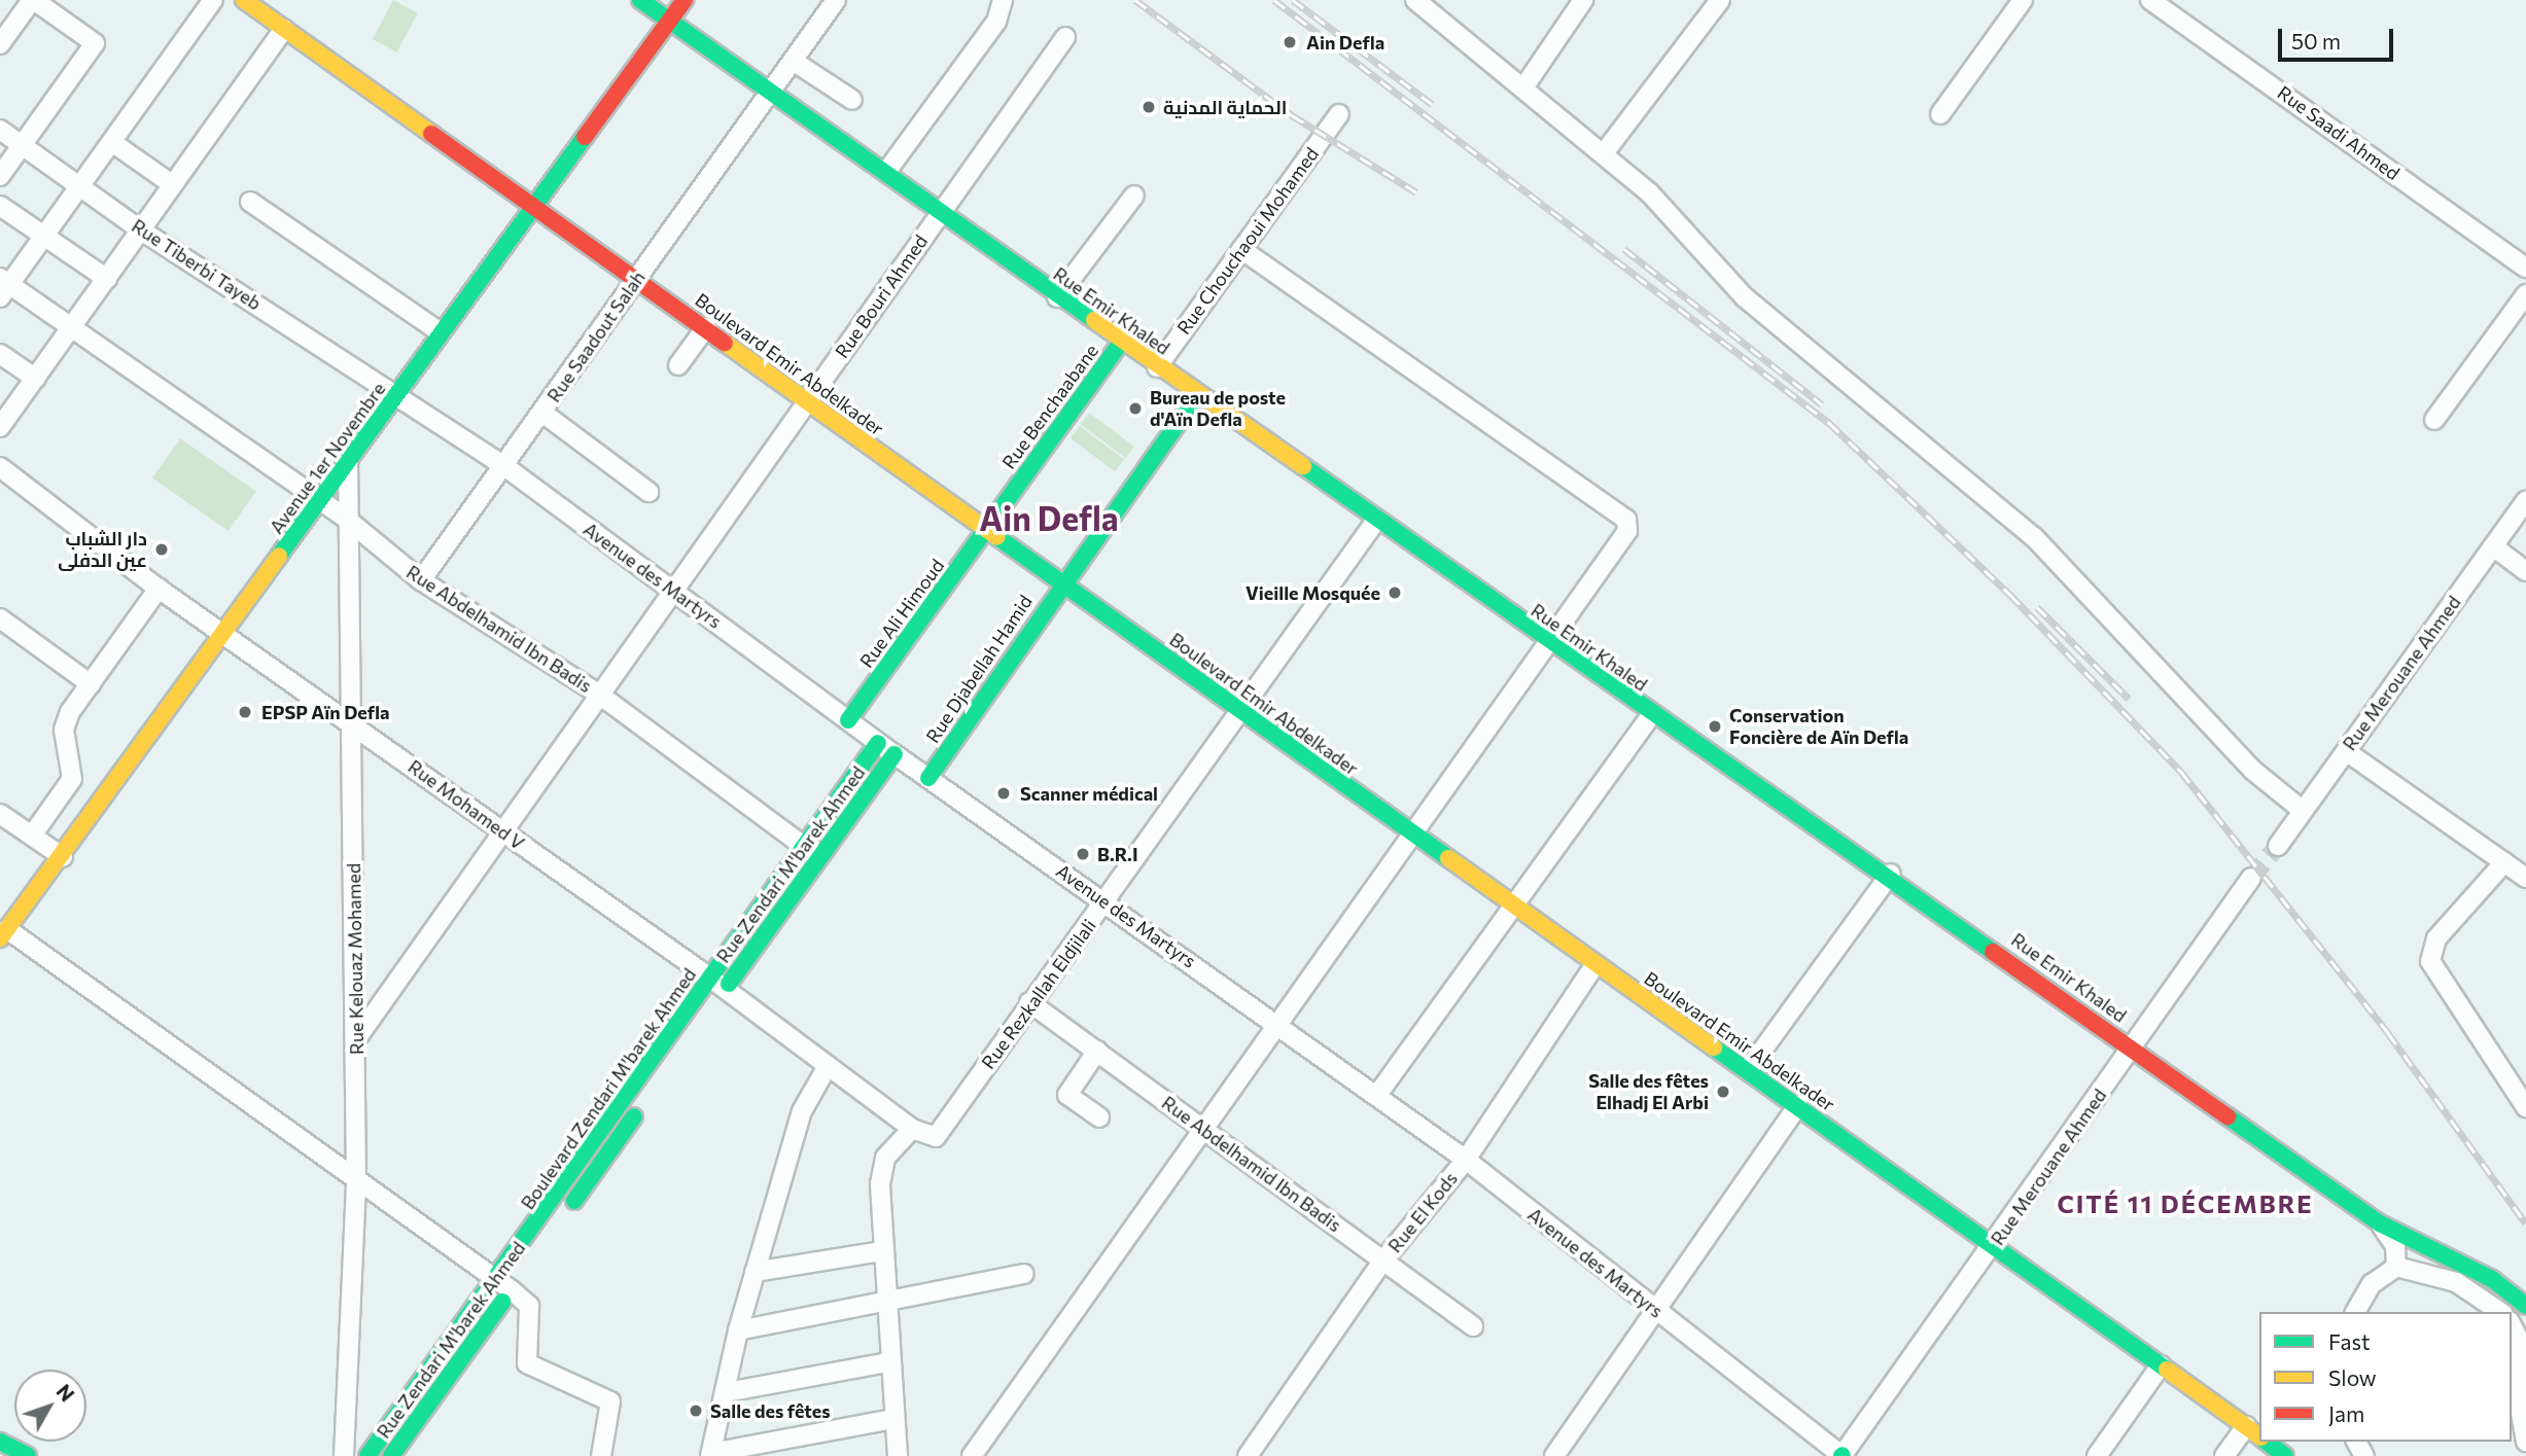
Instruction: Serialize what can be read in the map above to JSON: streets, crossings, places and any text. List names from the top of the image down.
{
  "streets": {
    "main road": [
      "Rue Emir Khaled",
      "Boulevard Emir Abdelkader",
      "Rue Benchaabane",
      "Avenue 1er Novembre",
      "Rue Ali Himoud",
      "Rue Djabellah Hamid",
      "Rue Zendari M'barek Ahmed",
      "Boulevard Zendari M'barek Ahmed"
    ],
    "street": [
      "Rue Saadi Ahmed",
      "Rue Chouchaoui Mohamed",
      "Rue Tiberbi Tayeb",
      "Rue Bouri Ahmed",
      "Rue Saadout Salah",
      "Avenue des Martyrs",
      "Rue Abdelhamid Ibn Badis",
      "Rue Merouane Ahmed",
      "Rue Mohamed V",
      "Rue Kelouaz Mohamed",
      "Rue Rezkallah Eldjilali",
      "Rue El Kods"
    ]
  },
  "crossings": [
    ["Rue Chouchaoui Mohamed", "Rue Emir Khaled"],
    ["Rue Tiberbi Tayeb", "Avenue 1er Novembre"],
    ["Rue Tiberbi Tayeb", "Avenue des Martyrs"],
    ["Rue Bouri Ahmed", "Rue Emir Khaled"],
    ["Rue Bouri Ahmed", "Boulevard Emir Abdelkader"],
    ["Rue Bouri Ahmed", "Avenue des Martyrs"],
    ["Rue Bouri Ahmed", "Rue Abdelhamid Ibn Badis"],
    ["Rue Bouri Ahmed", "Rue Mohamed V"],
    ["Rue Bouri Ahmed", "Rue Kelouaz Mohamed"],
    ["Rue Emir Khaled", "Rue Saadout Salah"],
    ["Rue Emir Khaled", "Rue Benchaabane"],
    ["Rue Emir Khaled", "Avenue 1er Novembre"],
    ["Rue Emir Khaled", "Rue Djabellah Hamid"],
    ["Rue Emir Khaled", "Rue Merouane Ahmed"],
    ["Rue Emir Khaled", "Rue Rezkallah Eldjilali"],
    ["Rue Saadout Salah", "Boulevard Emir Abdelkader"],
    ["Rue Saadout Salah", "Avenue des Martyrs"],
    ["Rue Saadout Salah", "Rue Abdelhamid Ibn Badis"],
    ["Boulevard Emir Abdelkader", "Rue Benchaabane"],
    ["Boulevard Emir Abdelkader", "Avenue 1er Novembre"],
    ["Boulevard Emir Abdelkader", "Rue Ali Himoud"],
    ["Boulevard Emir Abdelkader", "Rue Djabellah Hamid"],
    ["Boulevard Emir Abdelkader", "Rue Merouane Ahmed"],
    ["Boulevard Emir Abdelkader", "Rue Rezkallah Eldjilali"],
    ["Boulevard Emir Abdelkader", "Rue El Kods"],
    ["Rue Benchaabane", "Rue Ali Himoud"],
    ["Avenue 1er Novembre", "Avenue des Martyrs"],
    ["Avenue 1er Novembre", "Rue Abdelhamid Ibn Badis"],
    ["Avenue 1er Novembre", "Rue Mohamed V"],
    ["Avenue 1er Novembre", "Rue Kelouaz Mohamed"],
    ["Avenue des Martyrs", "Rue Ali Himoud"],
    ["Avenue des Martyrs", "Rue Djabellah Hamid"],
    ["Avenue des Martyrs", "Rue Merouane Ahmed"],
    ["Avenue des Martyrs", "Rue Zendari M'barek Ahmed"],
    ["Avenue des Martyrs", "Rue Rezkallah Eldjilali"],
    ["Avenue des Martyrs", "Boulevard Zendari M'barek Ahmed"],
    ["Avenue des Martyrs", "Rue El Kods"],
    ["Rue Abdelhamid Ibn Badis", "Rue Zendari M'barek Ahmed"],
    ["Rue Abdelhamid Ibn Badis", "Rue Kelouaz Mohamed"],
    ["Rue Abdelhamid Ibn Badis", "Rue Rezkallah Eldjilali"],
    ["Rue Abdelhamid Ibn Badis", "Boulevard Zendari M'barek Ahmed"],
    ["Rue Abdelhamid Ibn Badis", "Rue El Kods"],
    ["Rue Mohamed V", "Rue Zendari M'barek Ahmed"],
    ["Rue Mohamed V", "Rue Kelouaz Mohamed"],
    ["Rue Mohamed V", "Rue Rezkallah Eldjilali"],
    ["Rue Mohamed V", "Boulevard Zendari M'barek Ahmed"],
    ["Rue Zendari M'barek Ahmed", "Boulevard Zendari M'barek Ahmed"]
  ],
  "districts": ["Ain Defla", "CITÉ 11 DÉCEMBRE"],
  "places": [
    "Ain Defla",
    "الحماية المدنية",
    "Bureau de poste d'Aïn Defla",
    "دار الشباب عين الدفلى",
    "Vieille Mosquée",
    "EPSP Aïn Defla",
    "Conservation Foncière de Aïn Defla",
    "Scanner médical",
    "B.R.I",
    "Salle des fêtes Elhadj El Arbi",
    "Salle des fêtes"
  ],
  "legend": ["Fast", "Slow", "Jam"],
  "scale_bar": "50 m",
  "north": "top right"
}
